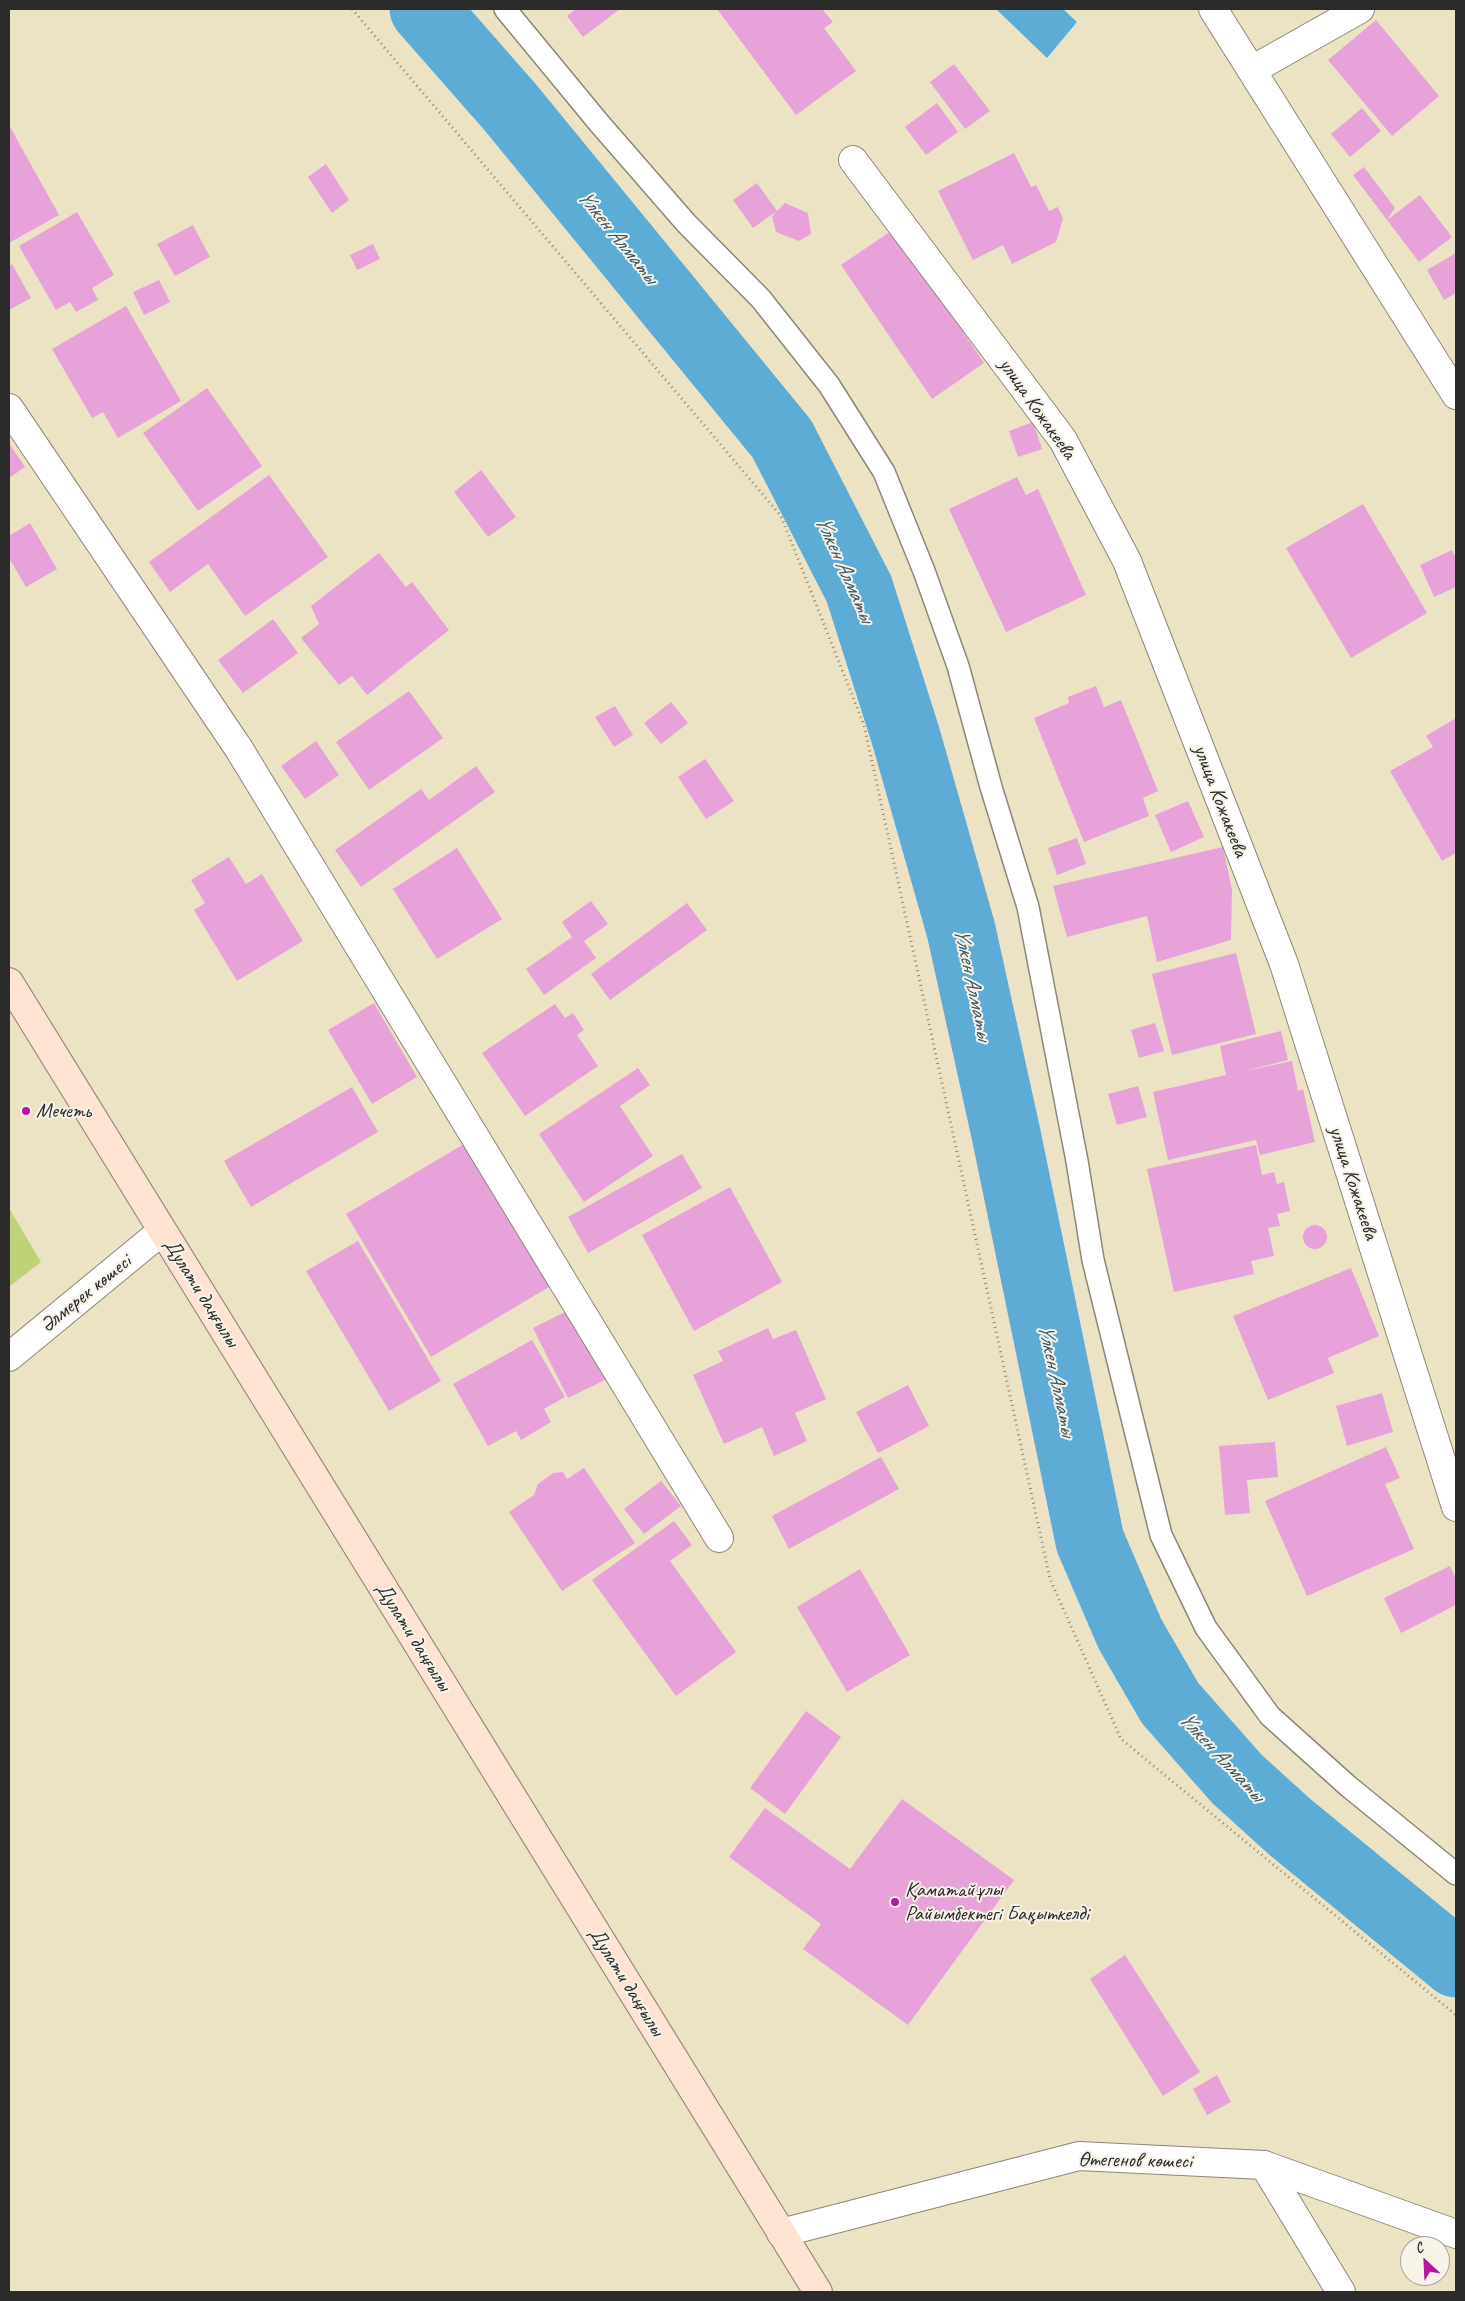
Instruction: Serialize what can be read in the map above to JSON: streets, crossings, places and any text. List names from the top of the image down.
{
  "streets": {
    "main road": ["Дулати даңғылы"],
    "street": ["улица Кожакеева", "Әлмерек көшесі", "Өтегенов көшесі"]
  },
  "crossings": [
    ["Дулати даңғылы", "Әлмерек көшесі"],
    ["Дулати даңғылы", "Өтегенов көшесі"]
  ],
  "water": ["Үлкен Алматы"],
  "places": ["Мечеть", "Қаматайұлы Райымбектегі Бақыткелді"],
  "north": "top left"
}
